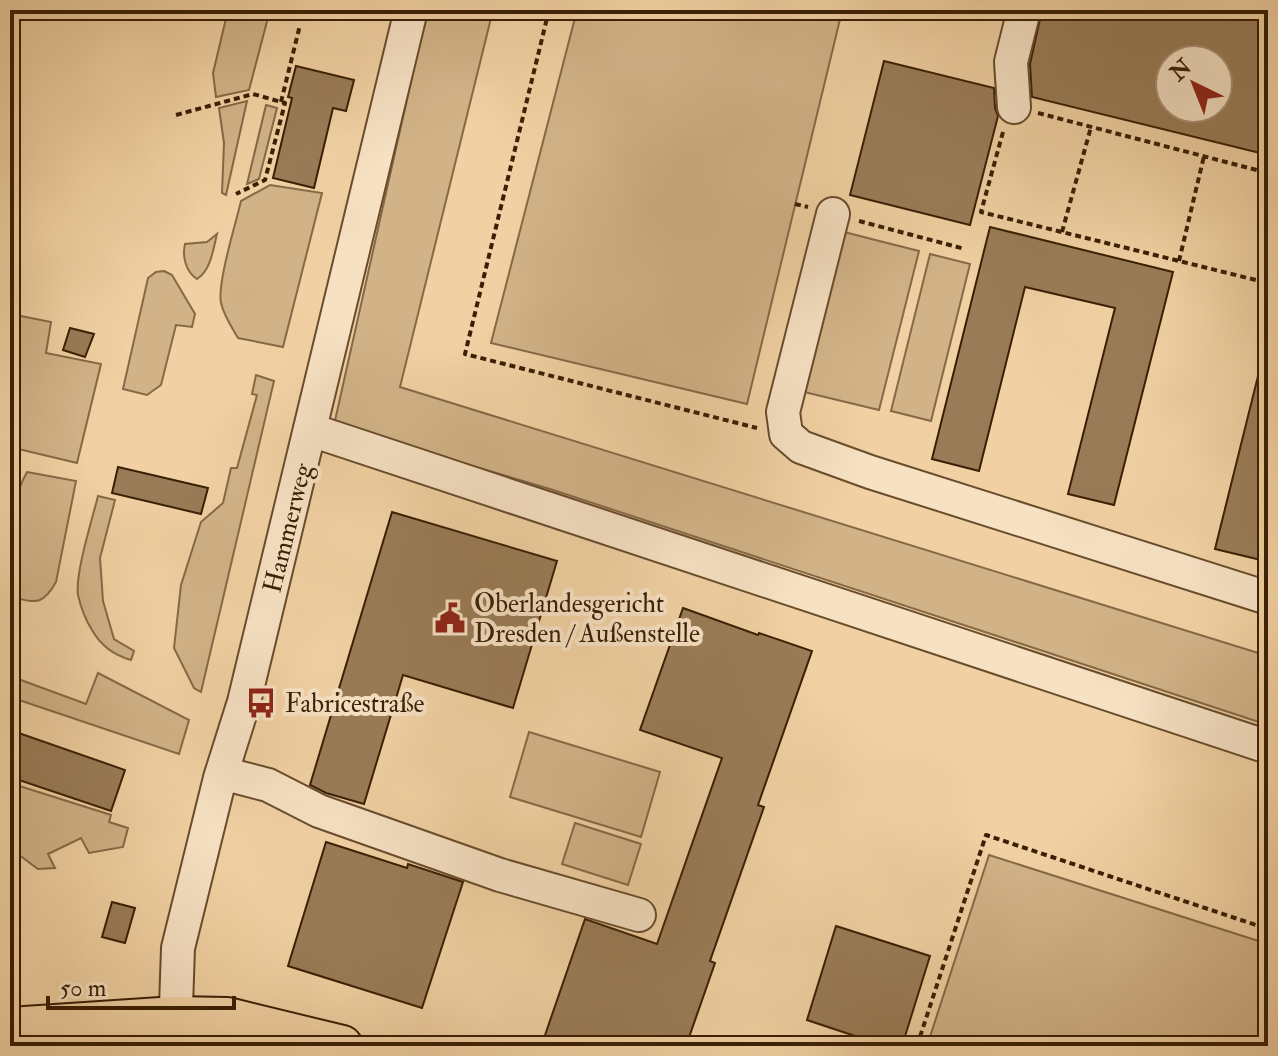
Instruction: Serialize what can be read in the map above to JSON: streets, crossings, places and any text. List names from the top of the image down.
{
  "streets": {
    "street": ["Hammerweg"]
  },
  "places": {
    "public building": ["Oberlandesgericht Dresden / Außenstelle"],
    "bus stop": ["Fabricestraße"]
  },
  "scale_bar": "50 m",
  "north": "top left"
}
